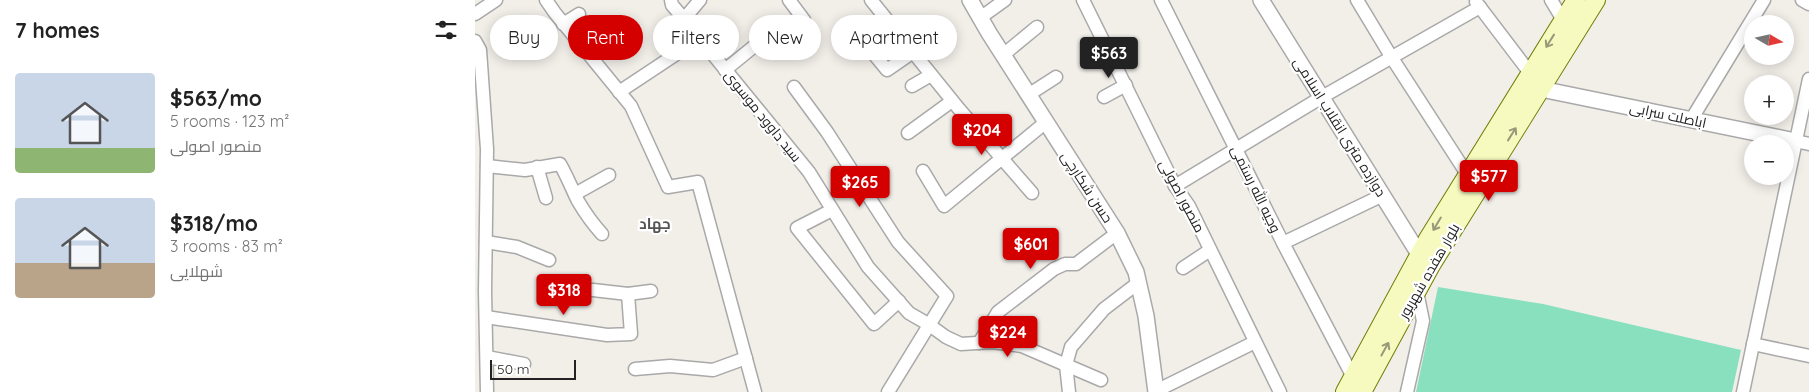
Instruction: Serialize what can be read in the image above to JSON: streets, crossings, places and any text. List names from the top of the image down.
{
  "streets": {
    "main road": ["بلوار هفده شهریور"],
    "street": [
      "اباصلت سرابی",
      "سید داوود موسوی",
      "دوازده متری انقلاب اسلامی",
      "حسن شکارچی",
      "وجیه الله رستمی",
      "منصور اصولی"
    ]
  },
  "crossings": [
    ["اباصلت سرابی", "بلوار هفده شهریور"],
    ["دوازده متری انقلاب اسلامی", "بلوار هفده شهریور"],
    ["وجیه الله رستمی", "بلوار هفده شهریور"]
  ],
  "districts": ["جهاد"],
  "scale_bar": "50 m",
  "north": "right",
  "page": {
    "heading": "7 homes",
    "map_buttons": ["+", "−"],
    "chip": [
      "Buy",
      "Rent",
      "Filters",
      "New",
      "Apartment"
    ],
    "price": [
      "$563",
      "$204",
      "$577",
      "$265",
      "$601",
      "$318",
      "$224"
    ],
    "list": [
      {
        "name": "$563/mo",
        "note": "5 rooms · 123 m² · منصور اصولی"
      },
      {
        "name": "$318/mo",
        "note": "3 rooms · 83 m² · شهلایی"
      }
    ],
    "scale": "50 m"
  }
}
